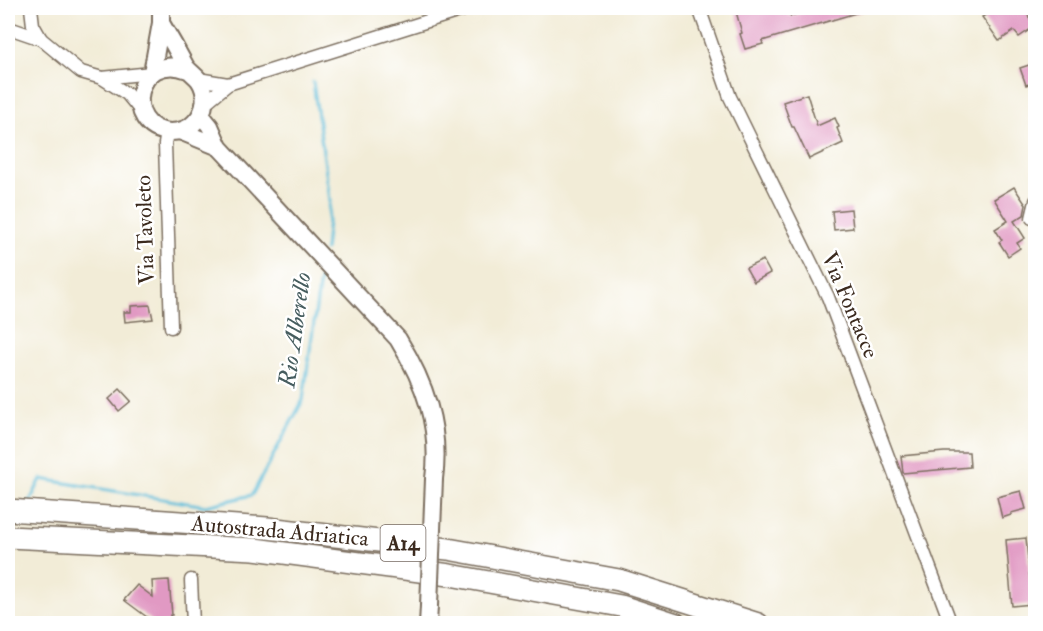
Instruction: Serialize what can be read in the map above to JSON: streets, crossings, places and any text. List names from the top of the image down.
{
  "streets": {
    "highway": ["Autostrada Adriatica", "A14"],
    "street": ["Via Tavoleto", "Via Fontacce"]
  },
  "water": ["Rio Alberello"]
}
